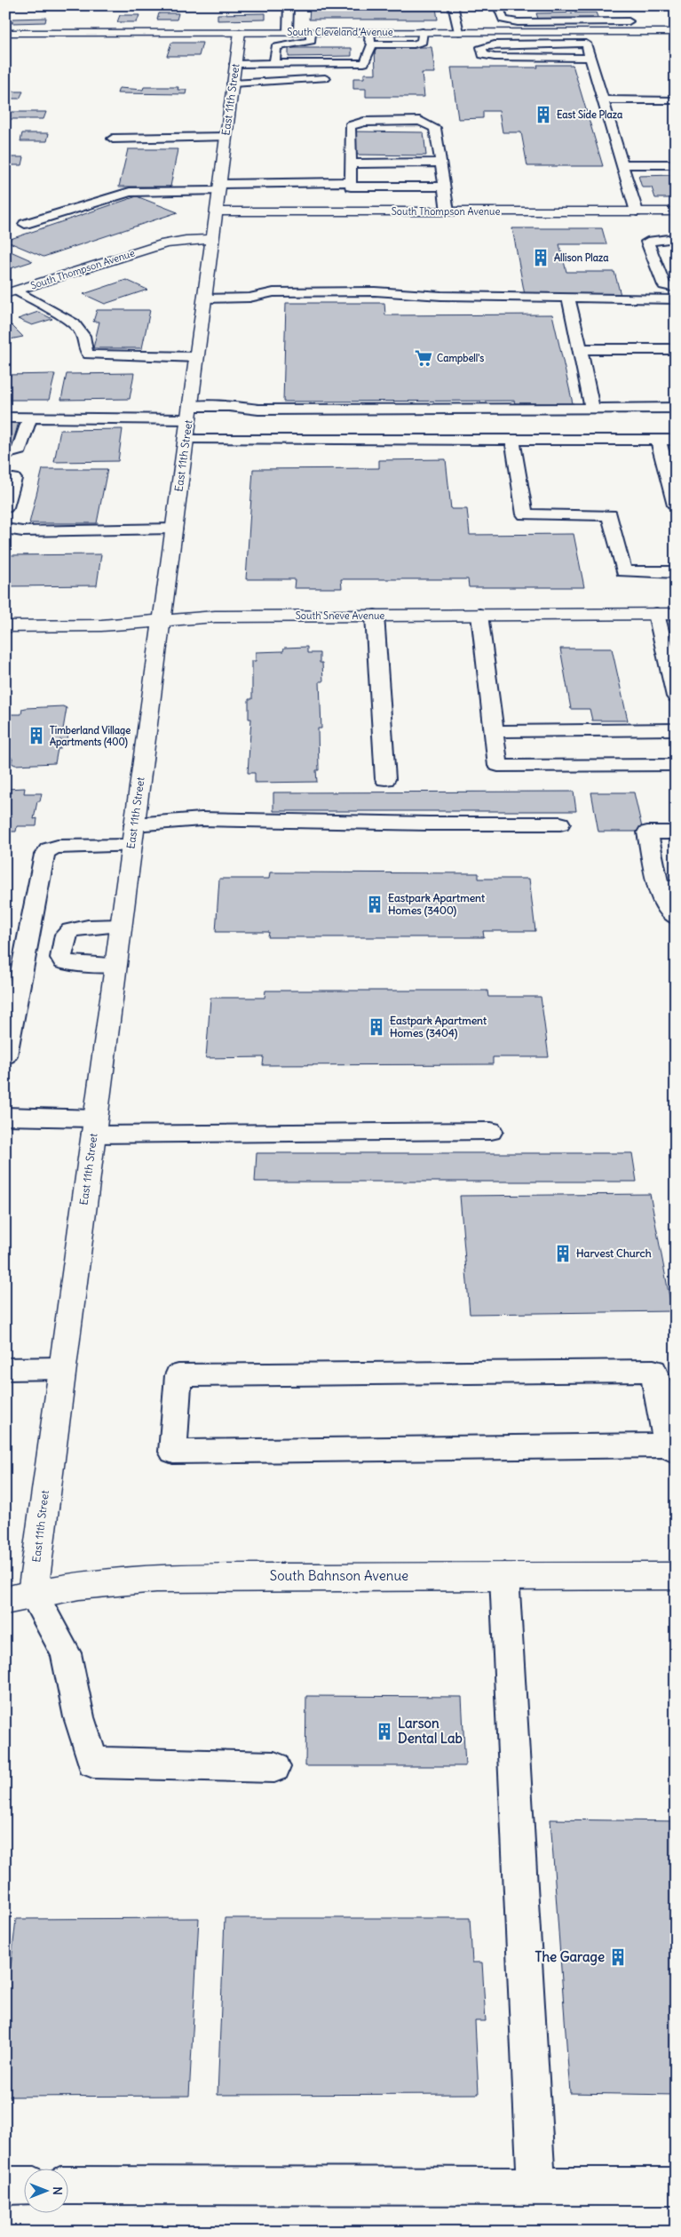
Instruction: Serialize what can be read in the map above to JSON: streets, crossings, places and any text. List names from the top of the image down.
{
  "streets": {
    "street": [
      "South Cleveland Avenue",
      "East 11th Street",
      "South Thompson Avenue",
      "South Sneve Avenue",
      "South Bahnson Avenue"
    ]
  },
  "crossings": [
    ["South Cleveland Avenue", "East 11th Street"],
    ["East 11th Street", "South Thompson Avenue"],
    ["East 11th Street", "South Sneve Avenue"],
    ["East 11th Street", "South Bahnson Avenue"]
  ],
  "places": {
    "building": [
      "East Side Plaza",
      "Allison Plaza",
      "Timberland Village Apartments (400)",
      "Eastpark Apartment Homes (3400)",
      "Eastpark Apartment Homes (3404)",
      "Harvest Church",
      "Larson Dental Lab",
      "The Garage"
    ],
    "supermarket": ["Campbell's"]
  },
  "north": "right"
}
